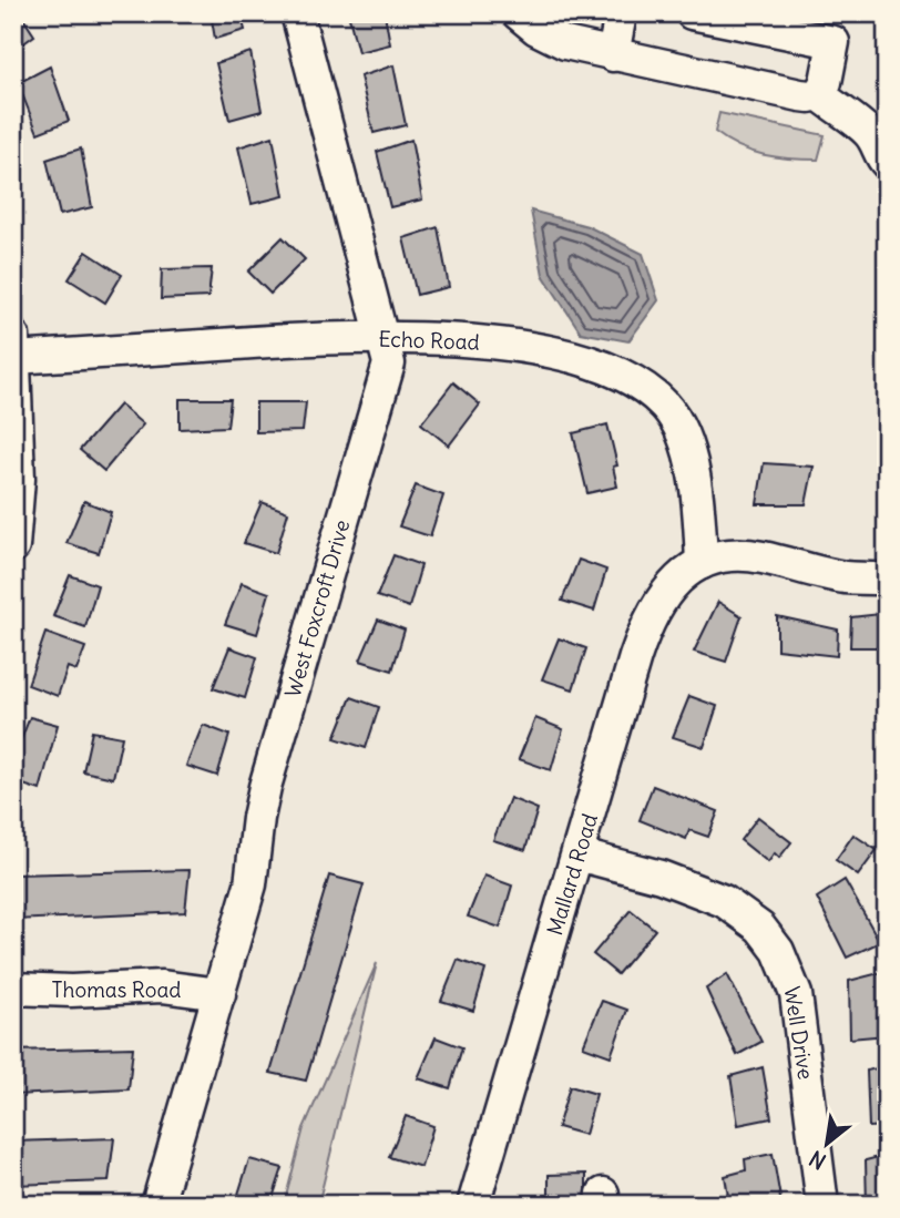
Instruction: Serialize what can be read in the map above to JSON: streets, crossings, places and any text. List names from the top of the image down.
{
  "streets": {
    "street": [
      "Echo Road",
      "West Foxcroft Drive",
      "Mallard Road",
      "Thomas Road",
      "Well Drive"
    ]
  },
  "crossings": [
    ["Echo Road", "West Foxcroft Drive"],
    ["Echo Road", "Mallard Road"],
    ["West Foxcroft Drive", "Thomas Road"],
    ["Mallard Road", "Well Drive"]
  ],
  "north": "bottom left"
}
